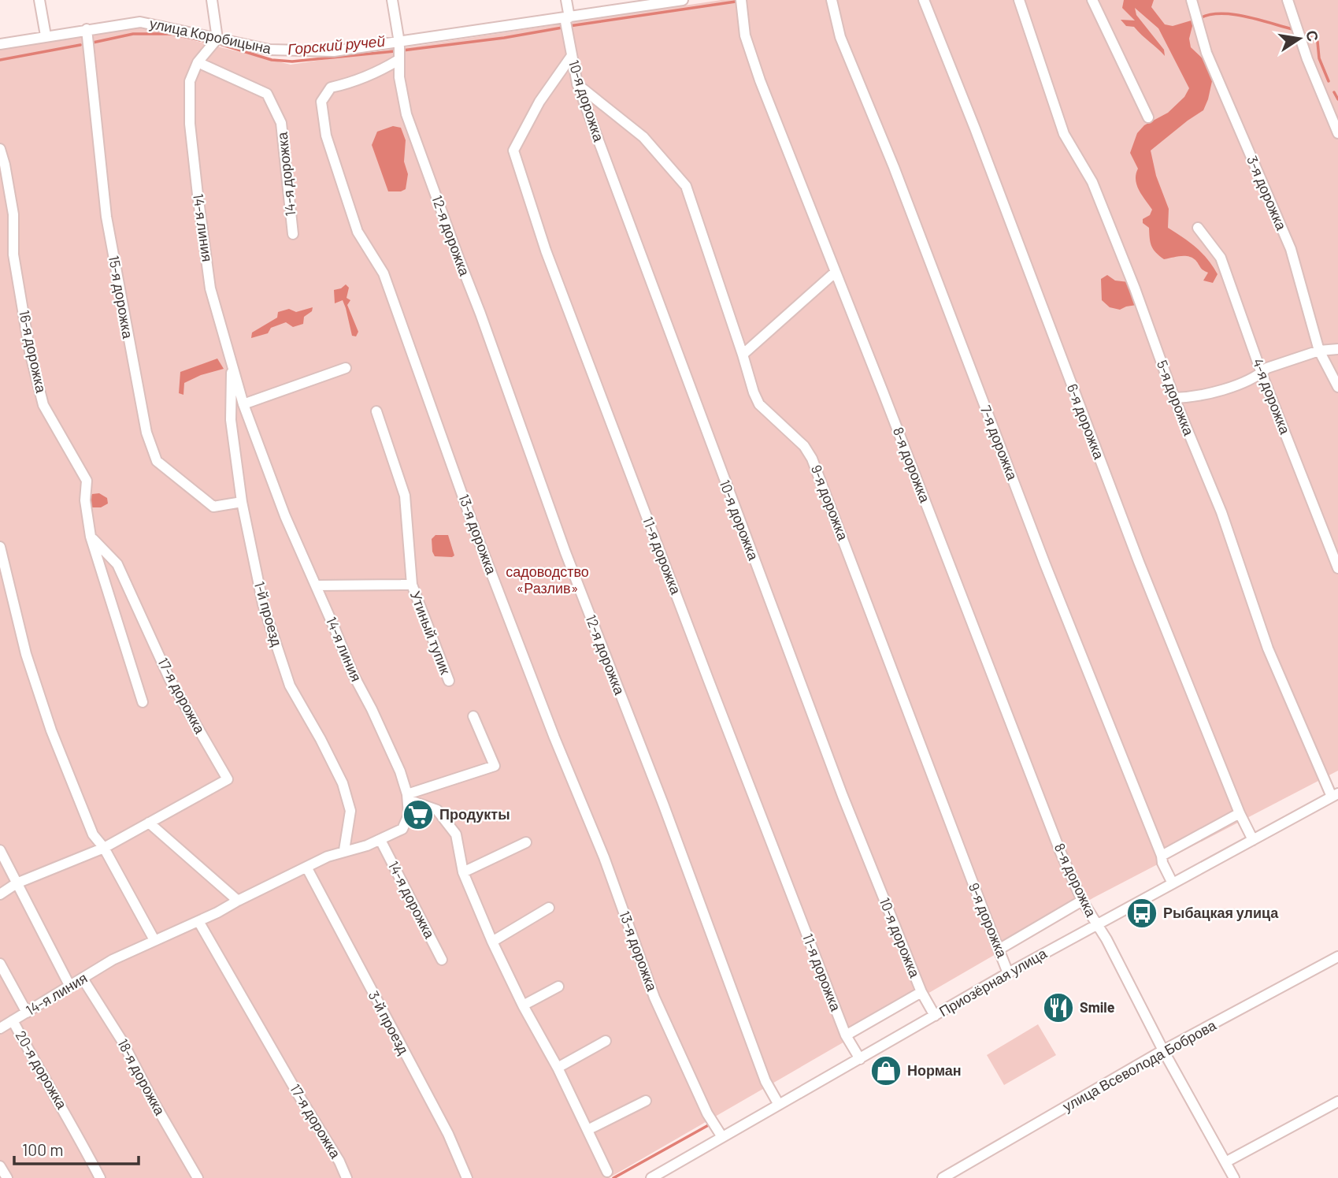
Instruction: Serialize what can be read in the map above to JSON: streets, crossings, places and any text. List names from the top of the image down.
{
  "streets": {
    "street": [
      "улица Коробицына",
      "10-я дорожка",
      "14-я дорожка",
      "3-я дорожка",
      "14-я линия",
      "12-я дорожка",
      "15-я дорожка",
      "16-я дорожка",
      "4-я дорожка",
      "5-я дорожка",
      "6-я дорожка",
      "7-я дорожка",
      "8-я дорожка",
      "9-я дорожка",
      "13-я дорожка",
      "11-я дорожка",
      "1-й проезд",
      "Утиный тупик",
      "17-я дорожка",
      "Приозёрная улица",
      "3-й проезд",
      "улица Всеволода Боброва",
      "20-я дорожка",
      "18-я дорожка"
    ]
  },
  "crossings": [
    ["улица Коробицына", "10-я дорожка"],
    ["улица Коробицына", "14-я линия"],
    ["улица Коробицына", "12-я дорожка"],
    ["улица Коробицына", "15-я дорожка"],
    ["10-я дорожка", "9-я дорожка"],
    ["10-я дорожка", "11-я дорожка"],
    ["10-я дорожка", "Приозёрная улица"],
    ["14-я дорожка", "14-я линия"],
    ["14-я линия", "1-й проезд"],
    ["14-я линия", "Утиный тупик"],
    ["14-я линия", "17-я дорожка"],
    ["14-я линия", "3-й проезд"],
    ["14-я линия", "20-я дорожка"],
    ["14-я линия", "18-я дорожка"],
    ["12-я дорожка", "13-я дорожка"],
    ["12-я дорожка", "Приозёрная улица"],
    ["15-я дорожка", "1-й проезд"],
    ["16-я дорожка", "17-я дорожка"],
    ["5-я дорожка", "Приозёрная улица"],
    ["6-я дорожка", "Приозёрная улица"],
    ["7-я дорожка", "Приозёрная улица"],
    ["8-я дорожка", "Приозёрная улица"],
    ["9-я дорожка", "Приозёрная улица"],
    ["13-я дорожка", "Приозёрная улица"],
    ["11-я дорожка", "Приозёрная улица"]
  ],
  "water": ["Горский ручей"],
  "parks": ["садоводство «Разлив»"],
  "places": {
    "supermarket": ["Продукты"],
    "bus stop": ["Рыбацкая улица"],
    "restaurant": ["Smile"],
    "shop": ["Норман"]
  },
  "scale_bar": "100 m",
  "north": "right"
}
